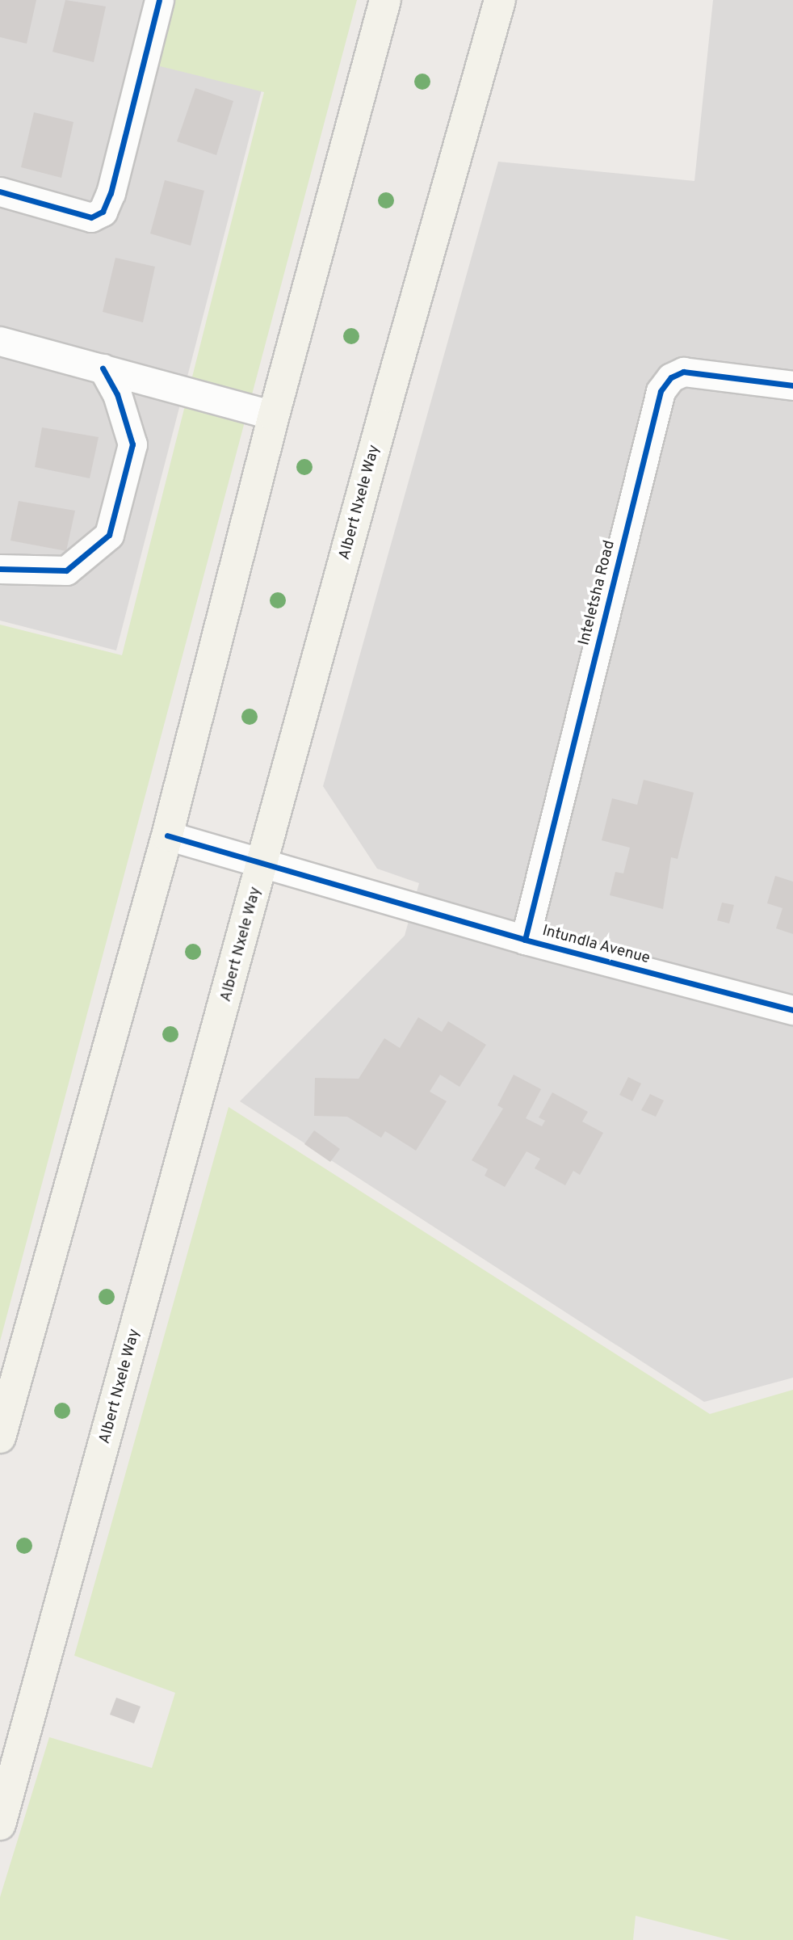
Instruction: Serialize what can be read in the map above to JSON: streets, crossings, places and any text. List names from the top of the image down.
{
  "streets": {
    "main road": ["Albert Nxele Way"],
    "street": ["Inteletsha Road", "Intundla Avenue"]
  },
  "crossings": [
    ["Albert Nxele Way", "Intundla Avenue"],
    ["Inteletsha Road", "Intundla Avenue"]
  ]
}
